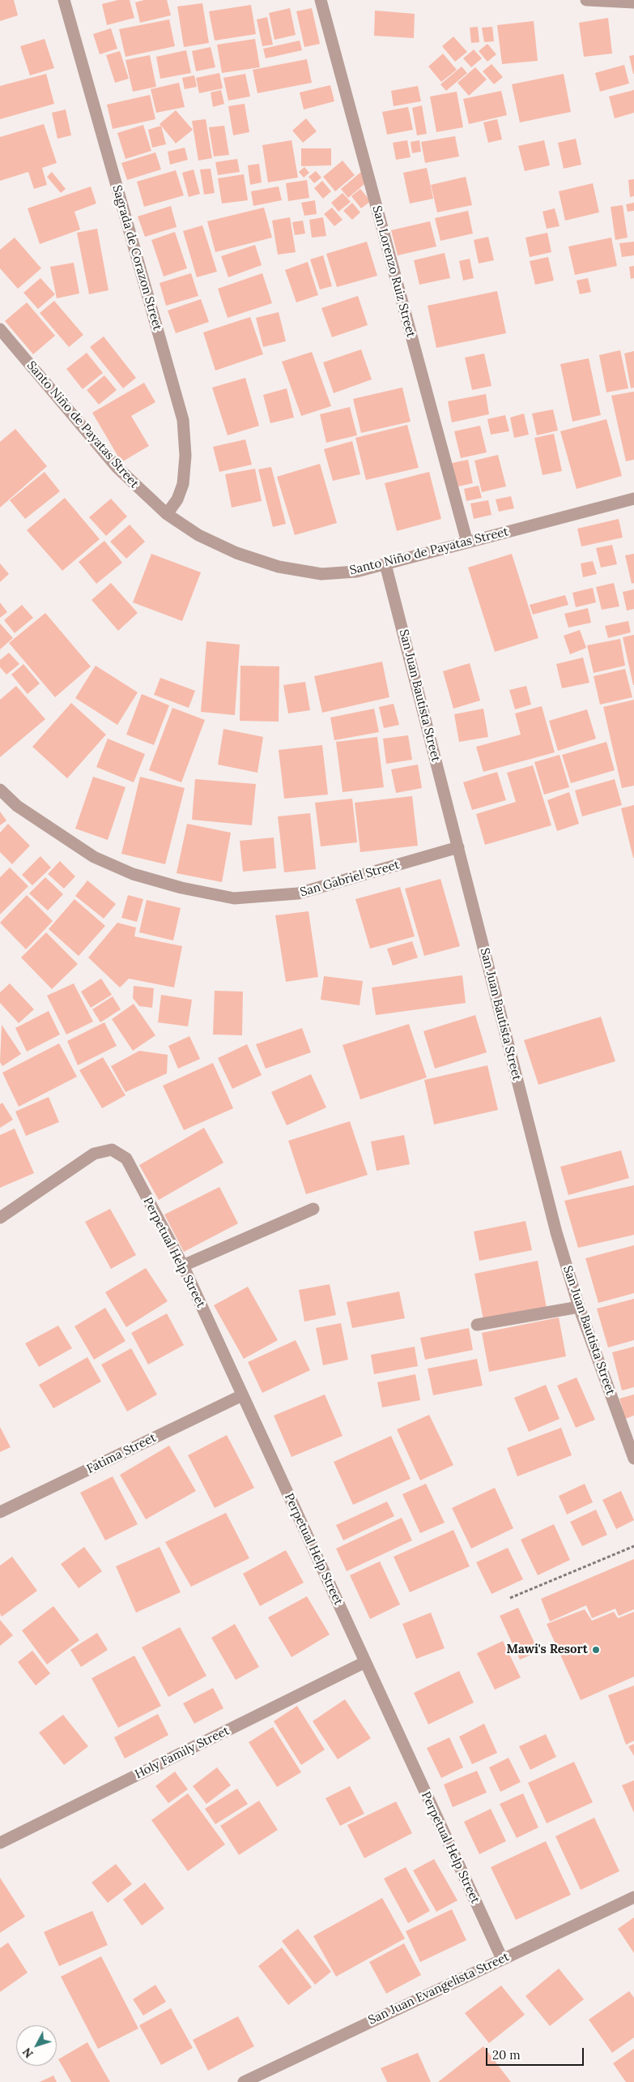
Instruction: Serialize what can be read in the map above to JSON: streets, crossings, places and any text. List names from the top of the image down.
{
  "streets": {
    "street": [
      "Sagrada de Corazon Street",
      "San Lorenzo Ruiz Street",
      "Santo Niño de Payatas Street",
      "San Juan Bautista Street",
      "San Gabriel Street",
      "Perpetual Help Street",
      "Fatima Street",
      "Holy Family Street",
      "San Juan Evangelista Street"
    ]
  },
  "crossings": [
    ["Sagrada de Corazon Street", "Santo Niño de Payatas Street"],
    ["San Lorenzo Ruiz Street", "Santo Niño de Payatas Street"],
    ["Santo Niño de Payatas Street", "San Juan Bautista Street"],
    ["San Juan Bautista Street", "San Gabriel Street"],
    ["Perpetual Help Street", "Fatima Street"],
    ["Perpetual Help Street", "Holy Family Street"],
    ["Perpetual Help Street", "San Juan Evangelista Street"]
  ],
  "places": ["Mawi's Resort"],
  "scale_bar": "20 m",
  "north": "bottom left"
}
